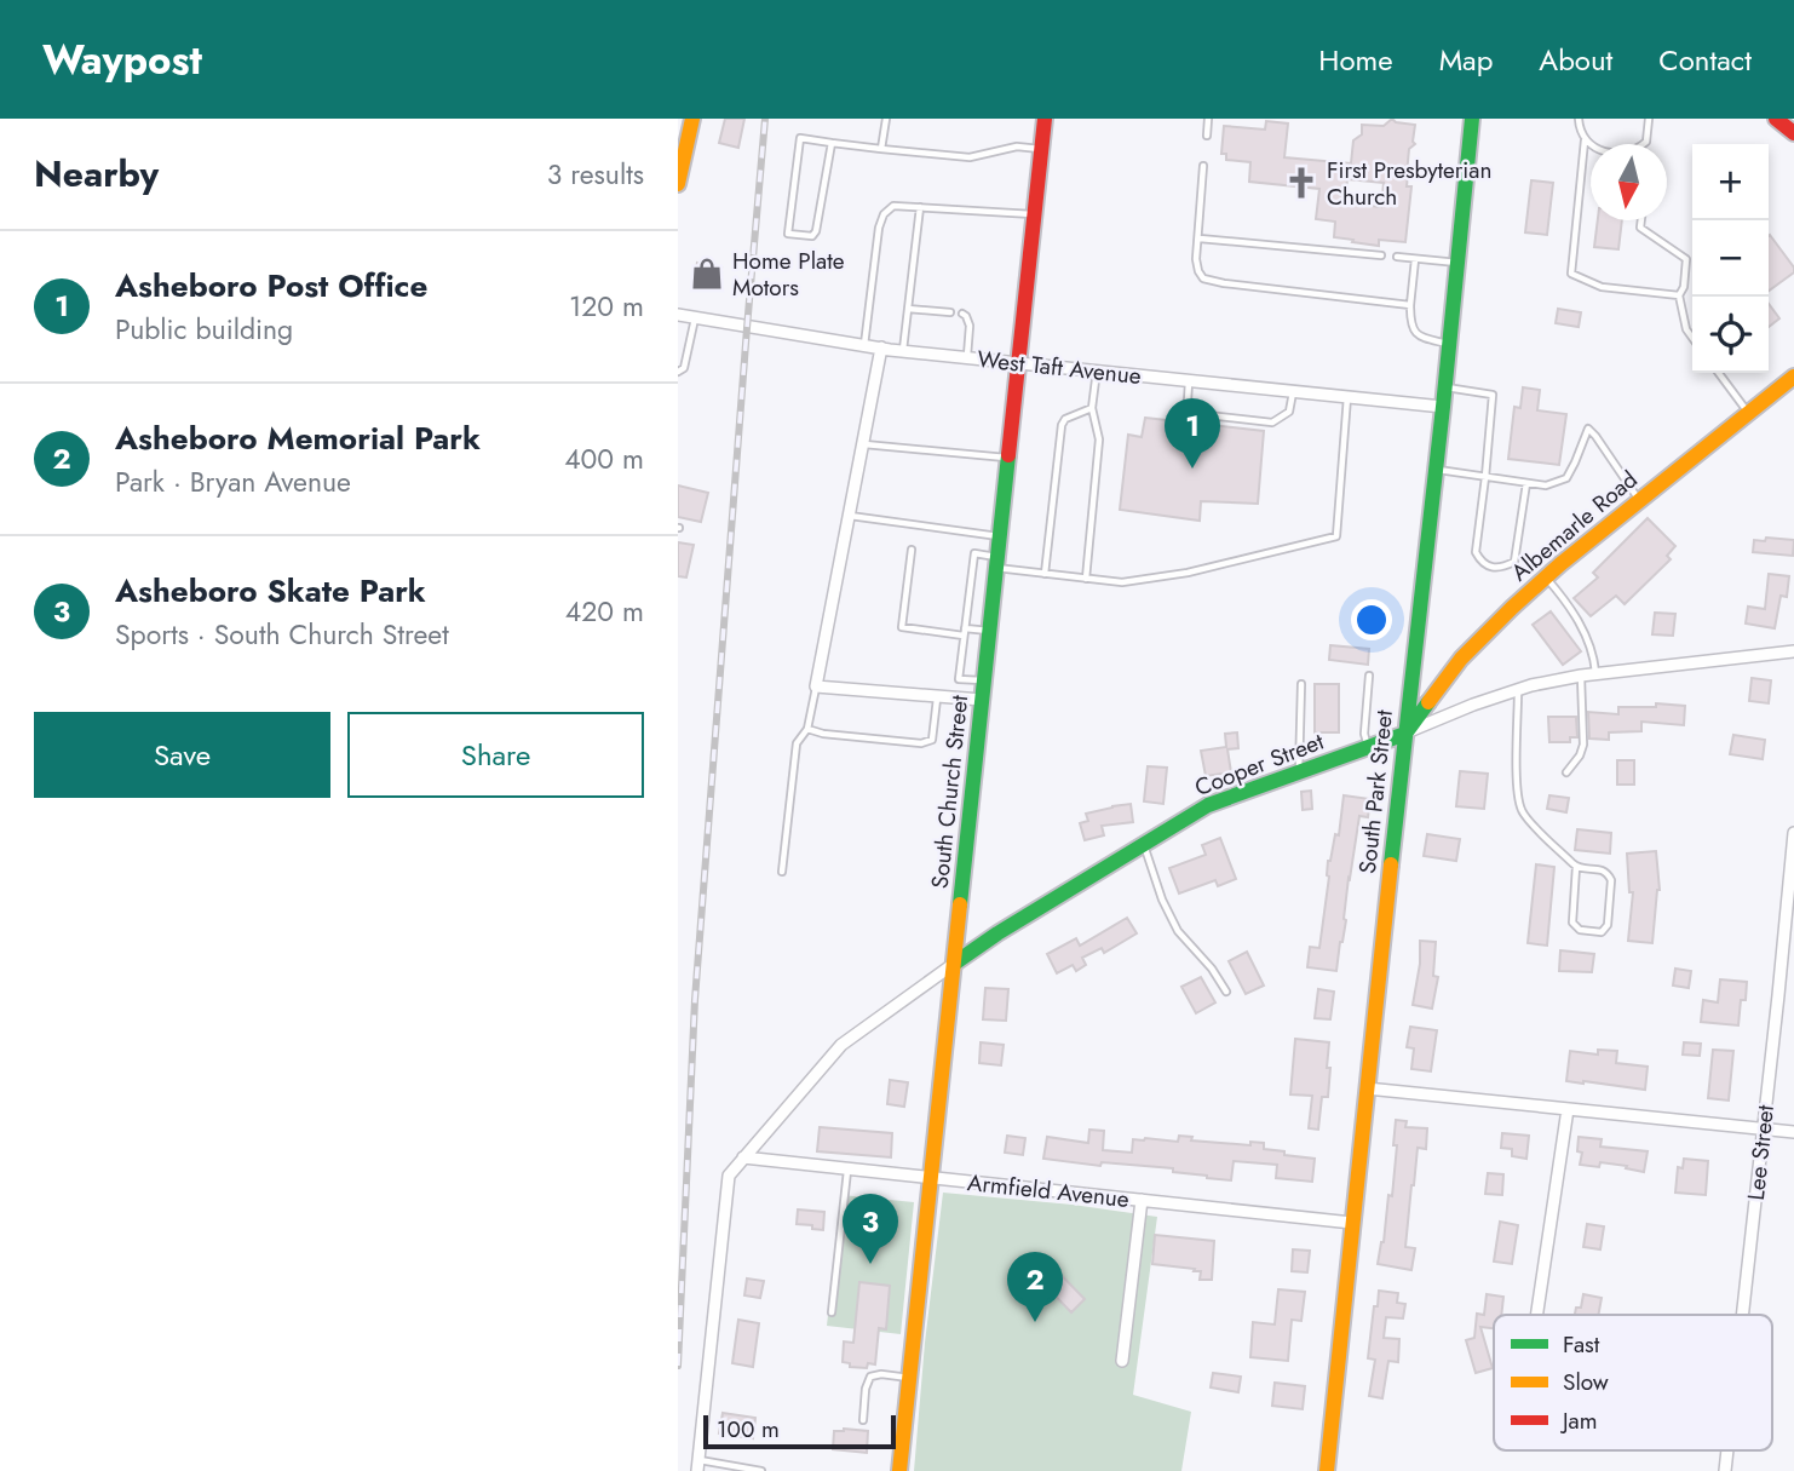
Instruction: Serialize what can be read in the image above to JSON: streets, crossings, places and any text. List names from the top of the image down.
{
  "streets": {
    "main road": [
      "Albemarle Road",
      "Cooper Street",
      "South Church Street",
      "South Park Street"
    ],
    "street": ["West Taft Avenue", "Lee Street", "Armfield Avenue"]
  },
  "crossings": [
    ["West Taft Avenue", "South Church Street"],
    ["West Taft Avenue", "South Park Street"],
    ["Albemarle Road", "Cooper Street"],
    ["Albemarle Road", "South Park Street"],
    ["Cooper Street", "South Church Street"],
    ["Cooper Street", "South Park Street"],
    ["Cooper Street", "Armfield Avenue"],
    ["South Church Street", "Armfield Avenue"],
    ["South Park Street", "Armfield Avenue"]
  ],
  "places": {
    "church": ["First Presbyterian Church"],
    "shop": ["Home Plate Motors"]
  },
  "legend": ["Fast", "Slow", "Jam"],
  "scale_bar": "100 m",
  "north": "bottom",
  "page": {
    "header": "Waypost",
    "nav": [
      "Home",
      "Map",
      "About",
      "Contact"
    ],
    "heading": ["Nearby", "3 results"],
    "map_buttons": ["+", "−"],
    "list": [
      {
        "mark": "1",
        "name": "Asheboro Post Office",
        "note": "Public building",
        "value": "120 m"
      },
      {
        "mark": "2",
        "name": "Asheboro Memorial Park",
        "note": "Park · Bryan Avenue",
        "value": "400 m"
      },
      {
        "mark": "3",
        "name": "Asheboro Skate Park",
        "note": "Sports · South Church Street",
        "value": "420 m"
      }
    ],
    "pins": ["1", "3", "2"],
    "buttons": ["Save", "Share"],
    "scale": "100 m"
  }
}
